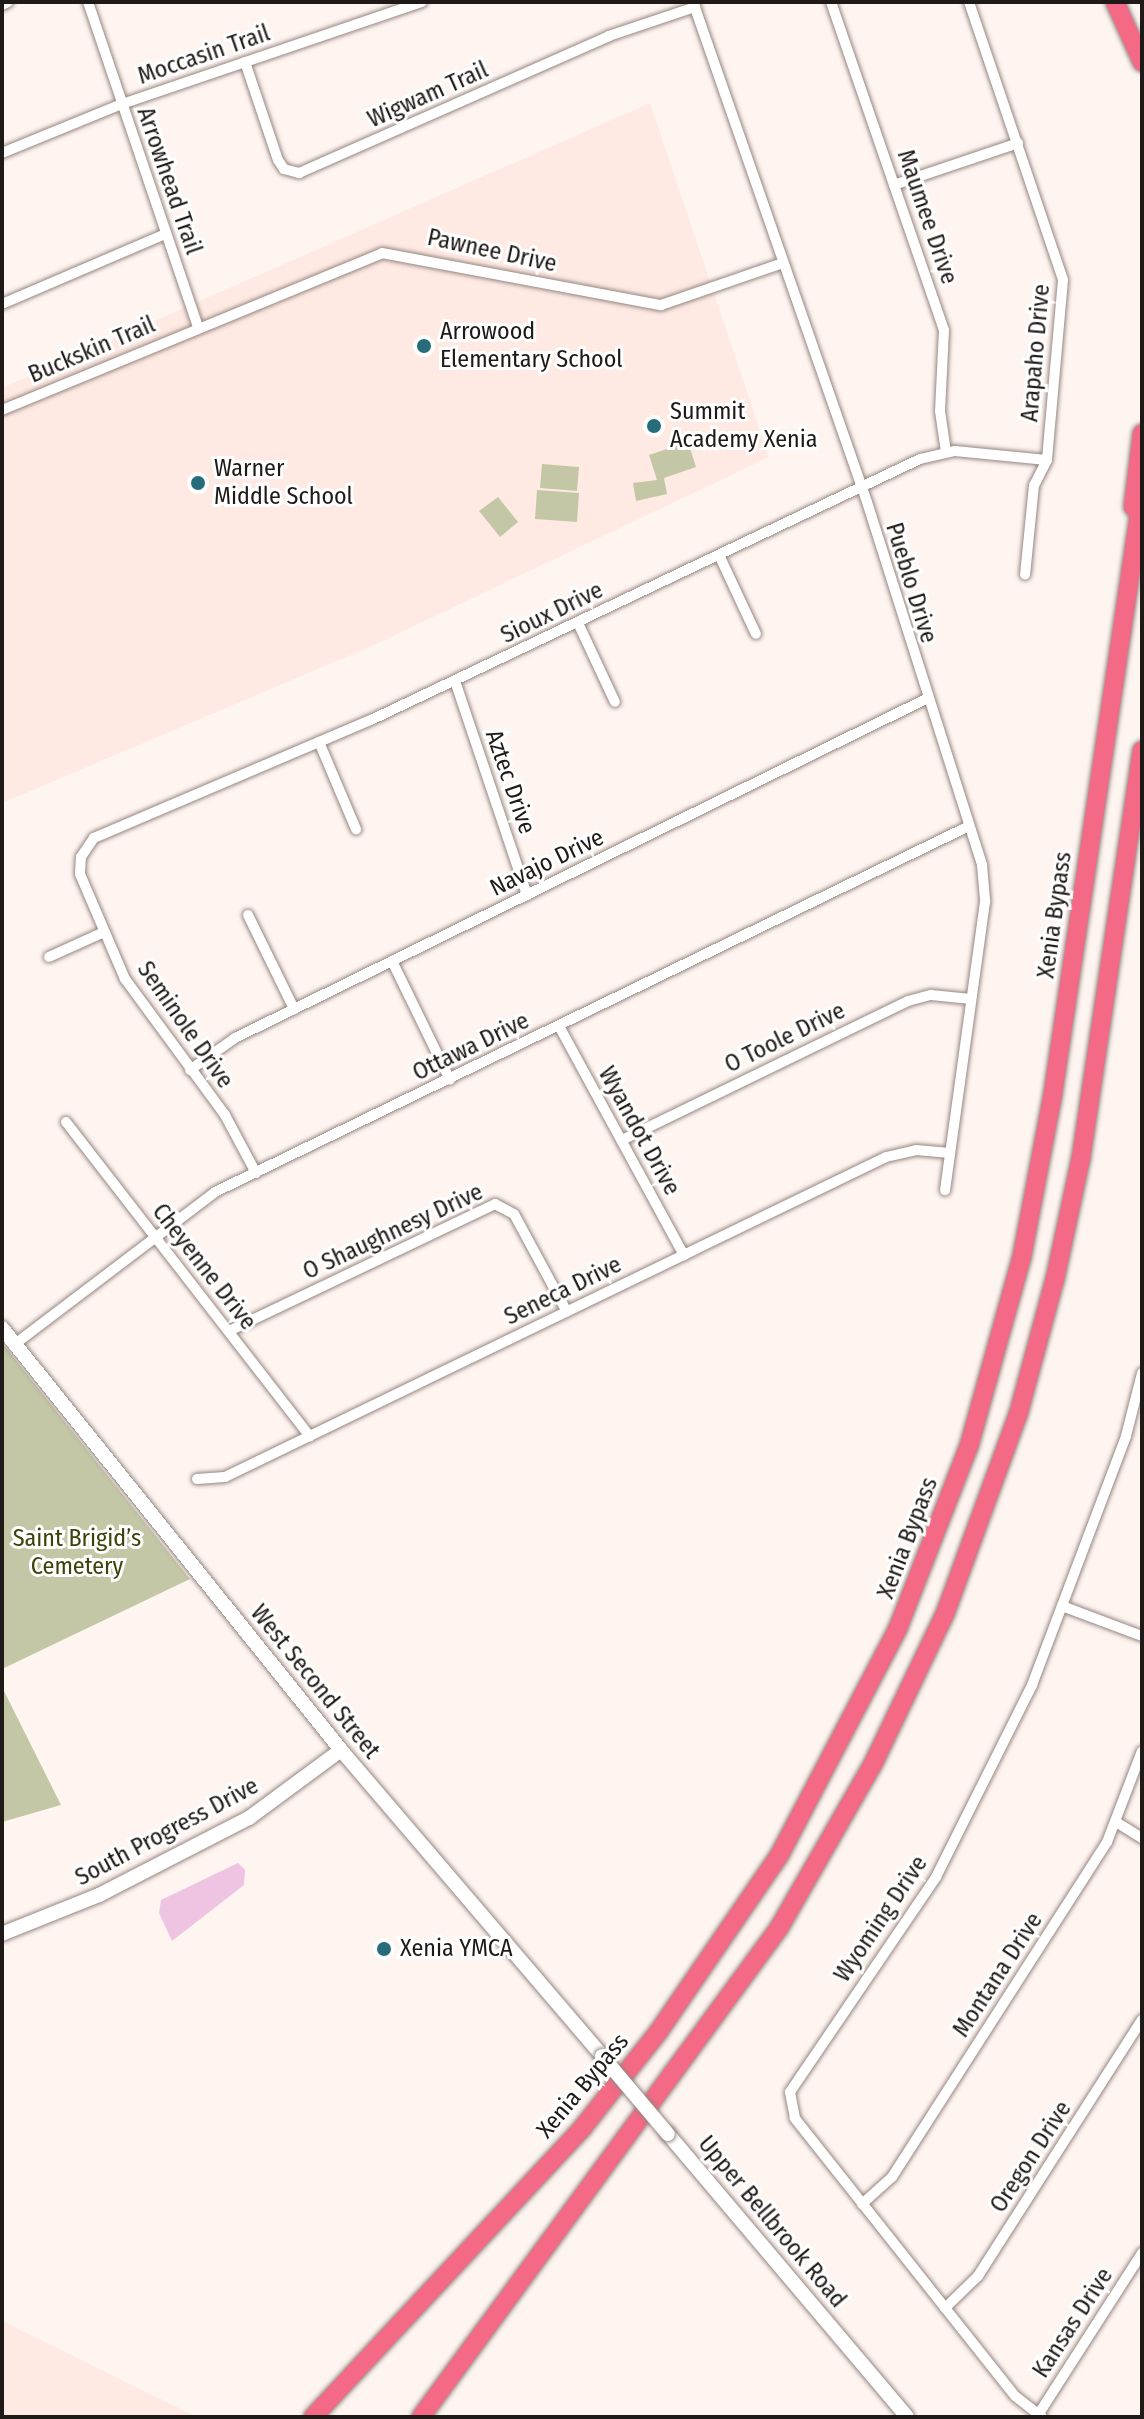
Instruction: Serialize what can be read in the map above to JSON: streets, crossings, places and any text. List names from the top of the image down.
{
  "streets": {
    "highway": ["Xenia Bypass"],
    "main road": ["West Second Street", "South Progress Drive", "Upper Bellbrook Road"],
    "street": [
      "Moccasin Trail",
      "Wigwam Trail",
      "Arrowhead Trail",
      "Maumee Drive",
      "Pawnee Drive",
      "Buckskin Trail",
      "Arapaho Drive",
      "Pueblo Drive",
      "Sioux Drive",
      "Aztec Drive",
      "Navajo Drive",
      "Seminole Drive",
      "O Toole Drive",
      "Ottawa Drive",
      "Wyandot Drive",
      "O Shaughnesy Drive",
      "Cheyenne Drive",
      "Seneca Drive",
      "Wyoming Drive",
      "Montana Drive",
      "Oregon Drive",
      "Kansas Drive"
    ]
  },
  "crossings": [
    ["Moccasin Trail", "Wigwam Trail"],
    ["Moccasin Trail", "Arrowhead Trail"],
    ["Wigwam Trail", "Pueblo Drive"],
    ["Arrowhead Trail", "Pawnee Drive"],
    ["Arrowhead Trail", "Buckskin Trail"],
    ["Maumee Drive", "Sioux Drive"],
    ["Pawnee Drive", "Buckskin Trail"],
    ["Pawnee Drive", "Pueblo Drive"],
    ["Arapaho Drive", "Sioux Drive"],
    ["Pueblo Drive", "Sioux Drive"],
    ["Pueblo Drive", "Navajo Drive"],
    ["Pueblo Drive", "O Toole Drive"],
    ["Pueblo Drive", "Ottawa Drive"],
    ["Pueblo Drive", "Seneca Drive"],
    ["Sioux Drive", "Aztec Drive"],
    ["Sioux Drive", "Seminole Drive"],
    ["Aztec Drive", "Navajo Drive"],
    ["Navajo Drive", "Seminole Drive"],
    ["Seminole Drive", "Ottawa Drive"],
    ["O Toole Drive", "Wyandot Drive"],
    ["Ottawa Drive", "Wyandot Drive"],
    ["Ottawa Drive", "Cheyenne Drive"],
    ["Ottawa Drive", "West Second Street"],
    ["Wyandot Drive", "Seneca Drive"],
    ["O Shaughnesy Drive", "Cheyenne Drive"],
    ["O Shaughnesy Drive", "Seneca Drive"],
    ["Cheyenne Drive", "Seneca Drive"],
    ["West Second Street", "South Progress Drive"],
    ["West Second Street", "Upper Bellbrook Road"],
    ["Wyoming Drive", "Montana Drive"],
    ["Wyoming Drive", "Oregon Drive"],
    ["Wyoming Drive", "Kansas Drive"]
  ],
  "parks": ["Saint Brigid’s Cemetery"],
  "places": [
    "Arrowood Elementary School",
    "Summit Academy Xenia",
    "Warner Middle School",
    "Xenia YMCA"
  ]
}
